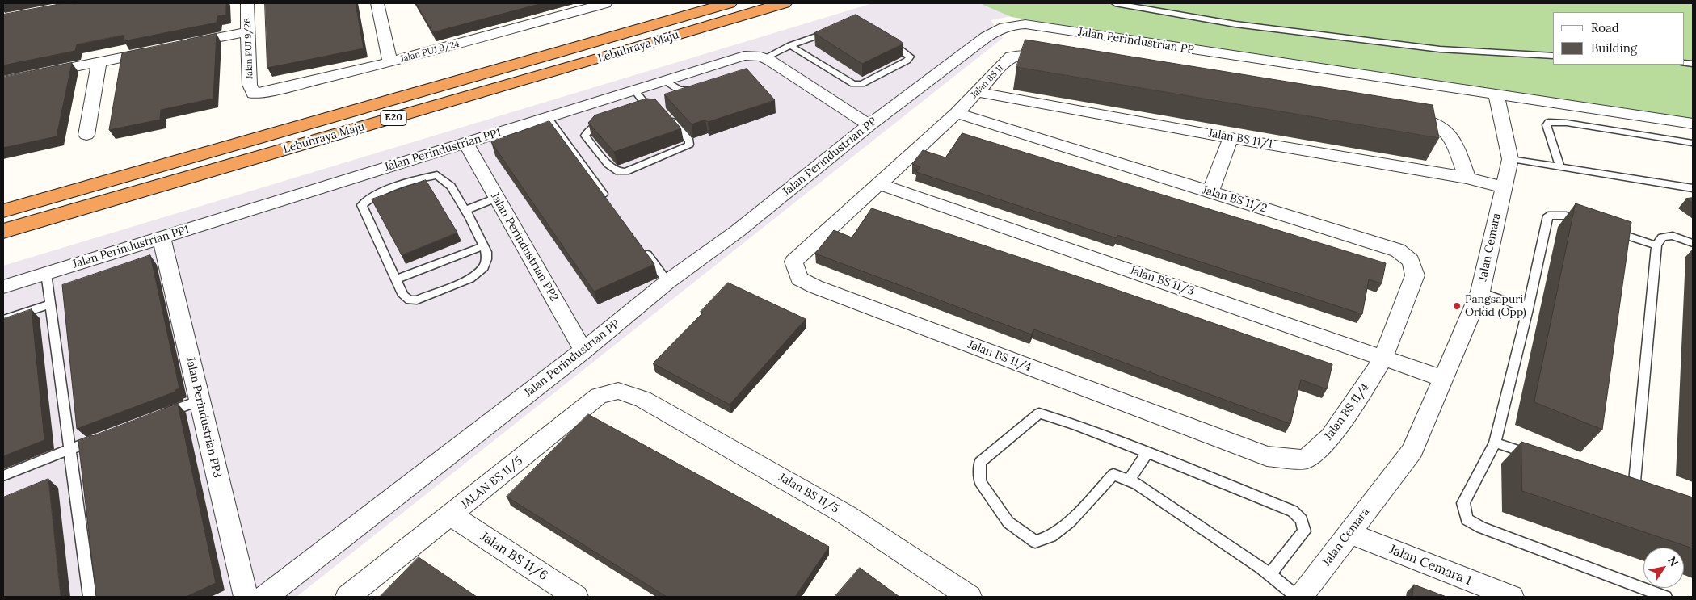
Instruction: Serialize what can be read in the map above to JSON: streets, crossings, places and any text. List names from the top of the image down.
{
  "streets": {
    "highway": ["Lebuhraya Maju", "E20"],
    "street": [
      "Jalan Perindustrian PP",
      "Jalan PUJ 9/26",
      "Jalan PUJ 9/24",
      "Jalan BS 11",
      "Jalan BS 11/1",
      "Jalan Perindustrian PP1",
      "Jalan BS 11/2",
      "Jalan Perindustrian PP2",
      "Jalan Cemara",
      "Jalan BS 11/3",
      "Jalan BS 11/4",
      "Jalan Perindustrian PP3",
      "JALAN BS 11/5",
      "Jalan BS 11/5",
      "Jalan BS 11/6",
      "Jalan Cemara 1"
    ]
  },
  "crossings": [
    ["Jalan Perindustrian PP", "Jalan Perindustrian PP1"],
    ["Jalan Perindustrian PP", "Jalan Perindustrian PP2"],
    ["Jalan Perindustrian PP", "Jalan Cemara"],
    ["Jalan PUJ 9/26", "Jalan PUJ 9/24"],
    ["Jalan BS 11", "Jalan BS 11/1"],
    ["Jalan BS 11", "Jalan BS 11/2"],
    ["Jalan BS 11", "Jalan BS 11/4"],
    ["Jalan BS 11/1", "Jalan Cemara"],
    ["Jalan Perindustrian PP1", "Jalan Perindustrian PP2"],
    ["Jalan Perindustrian PP1", "Jalan Perindustrian PP3"],
    ["Jalan BS 11/2", "Jalan BS 11/3"],
    ["Jalan BS 11/2", "Jalan BS 11/4"],
    ["Jalan Cemara", "Jalan BS 11/3"],
    ["Jalan Cemara", "Jalan Cemara 1"],
    ["Jalan BS 11/3", "Jalan BS 11/4"],
    ["JALAN BS 11/5", "Jalan BS 11/5"],
    ["JALAN BS 11/5", "Jalan BS 11/6"]
  ],
  "places": ["Pangsapuri Orkid (Opp)"],
  "legend": ["Road", "Building"],
  "north": "top right"
}
